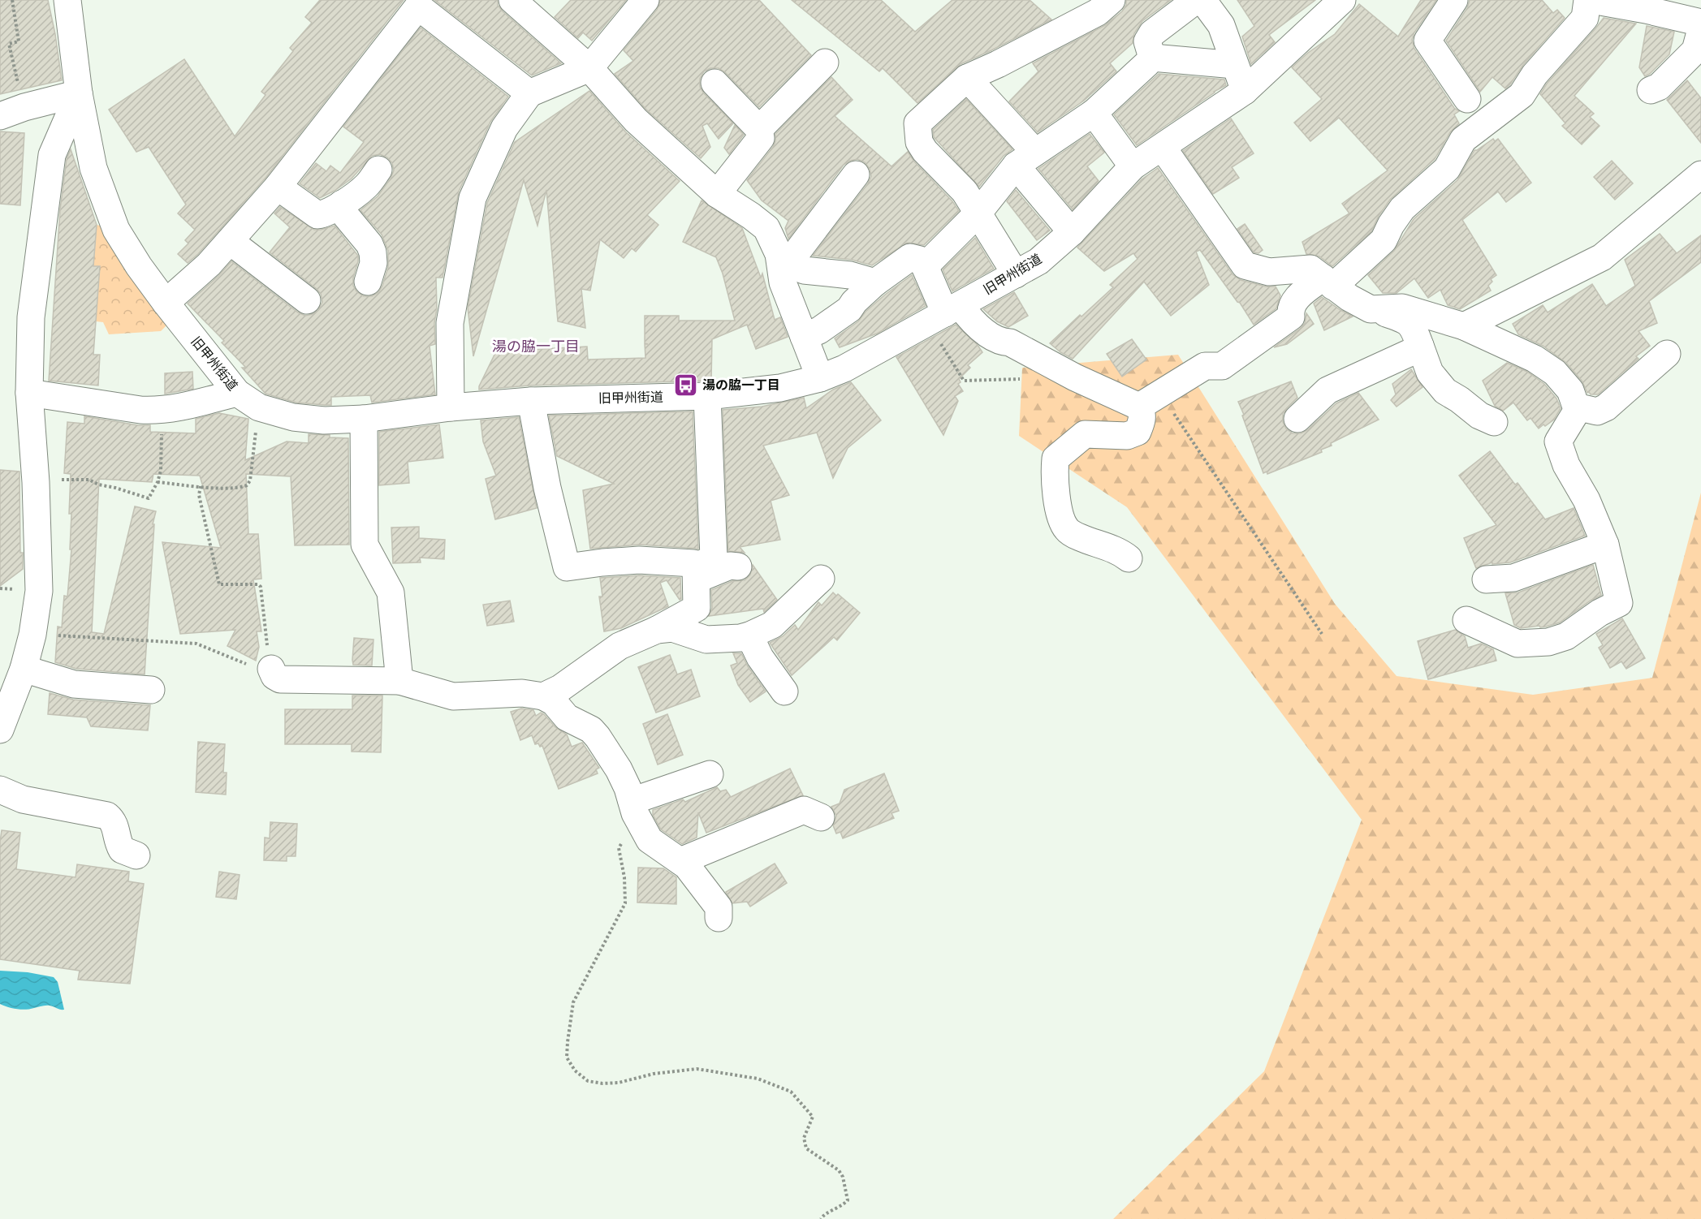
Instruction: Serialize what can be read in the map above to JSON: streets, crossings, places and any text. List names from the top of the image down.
{
  "streets": {
    "street": ["旧甲州街道"]
  },
  "districts": ["湯の脇一丁目"],
  "places": {
    "bus stop": ["湯の脇一丁目"]
  }
}
